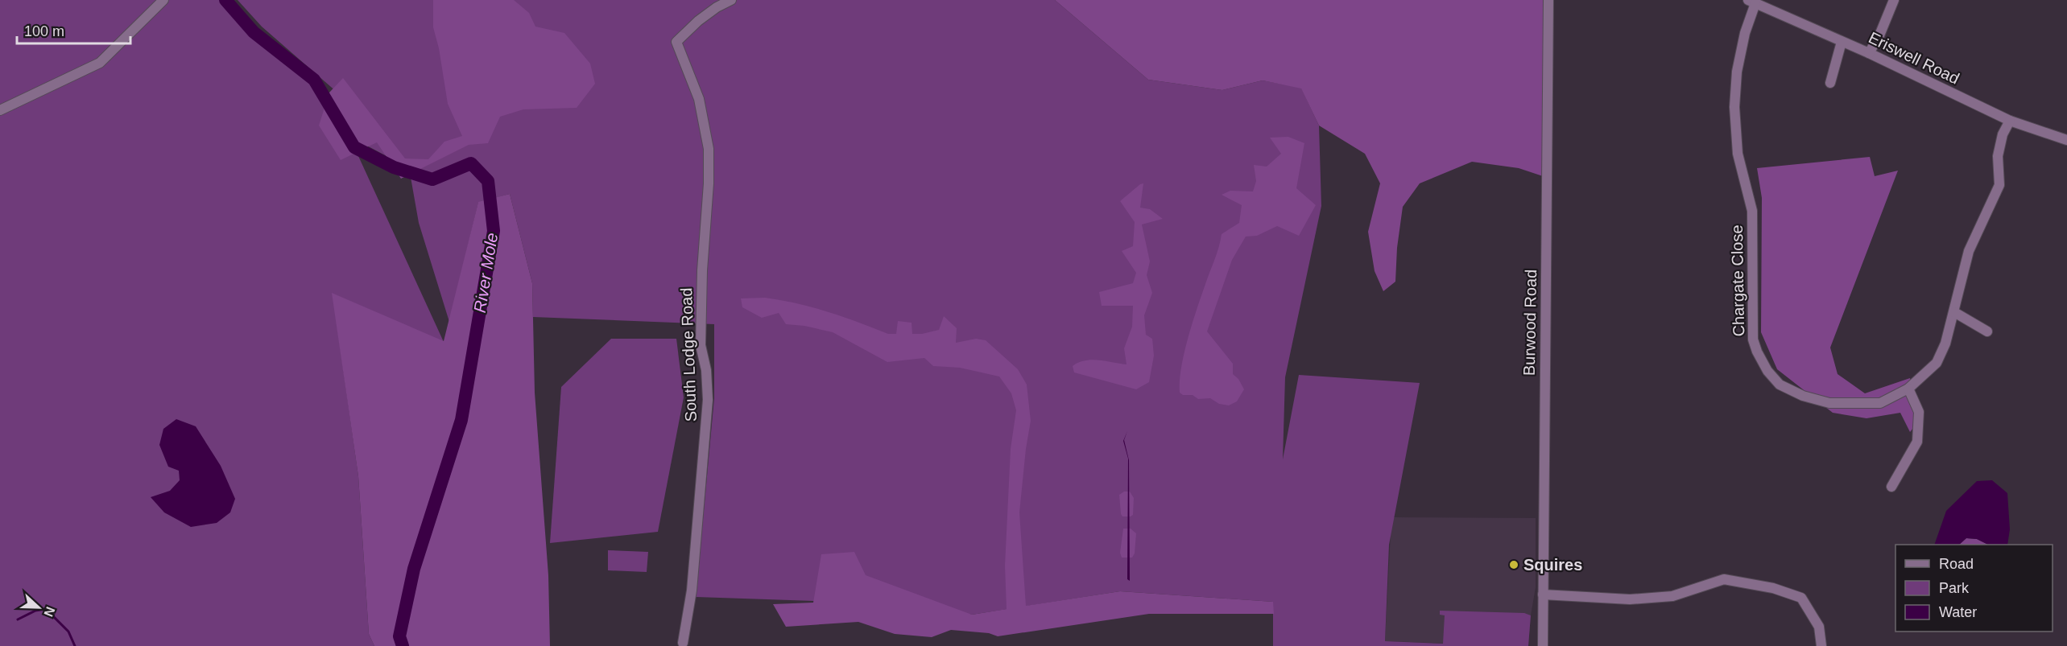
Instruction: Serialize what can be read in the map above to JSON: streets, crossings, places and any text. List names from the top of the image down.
{
  "streets": {
    "street": [
      "Eriswell Road",
      "Chargate Close",
      "Burwood Road",
      "South Lodge Road"
    ]
  },
  "crossings": [
    ["Eriswell Road", "Chargate Close"]
  ],
  "water": ["River Mole"],
  "places": ["Squires"],
  "legend": ["Road", "Park", "Water"],
  "scale_bar": "100 m",
  "north": "right"
}
